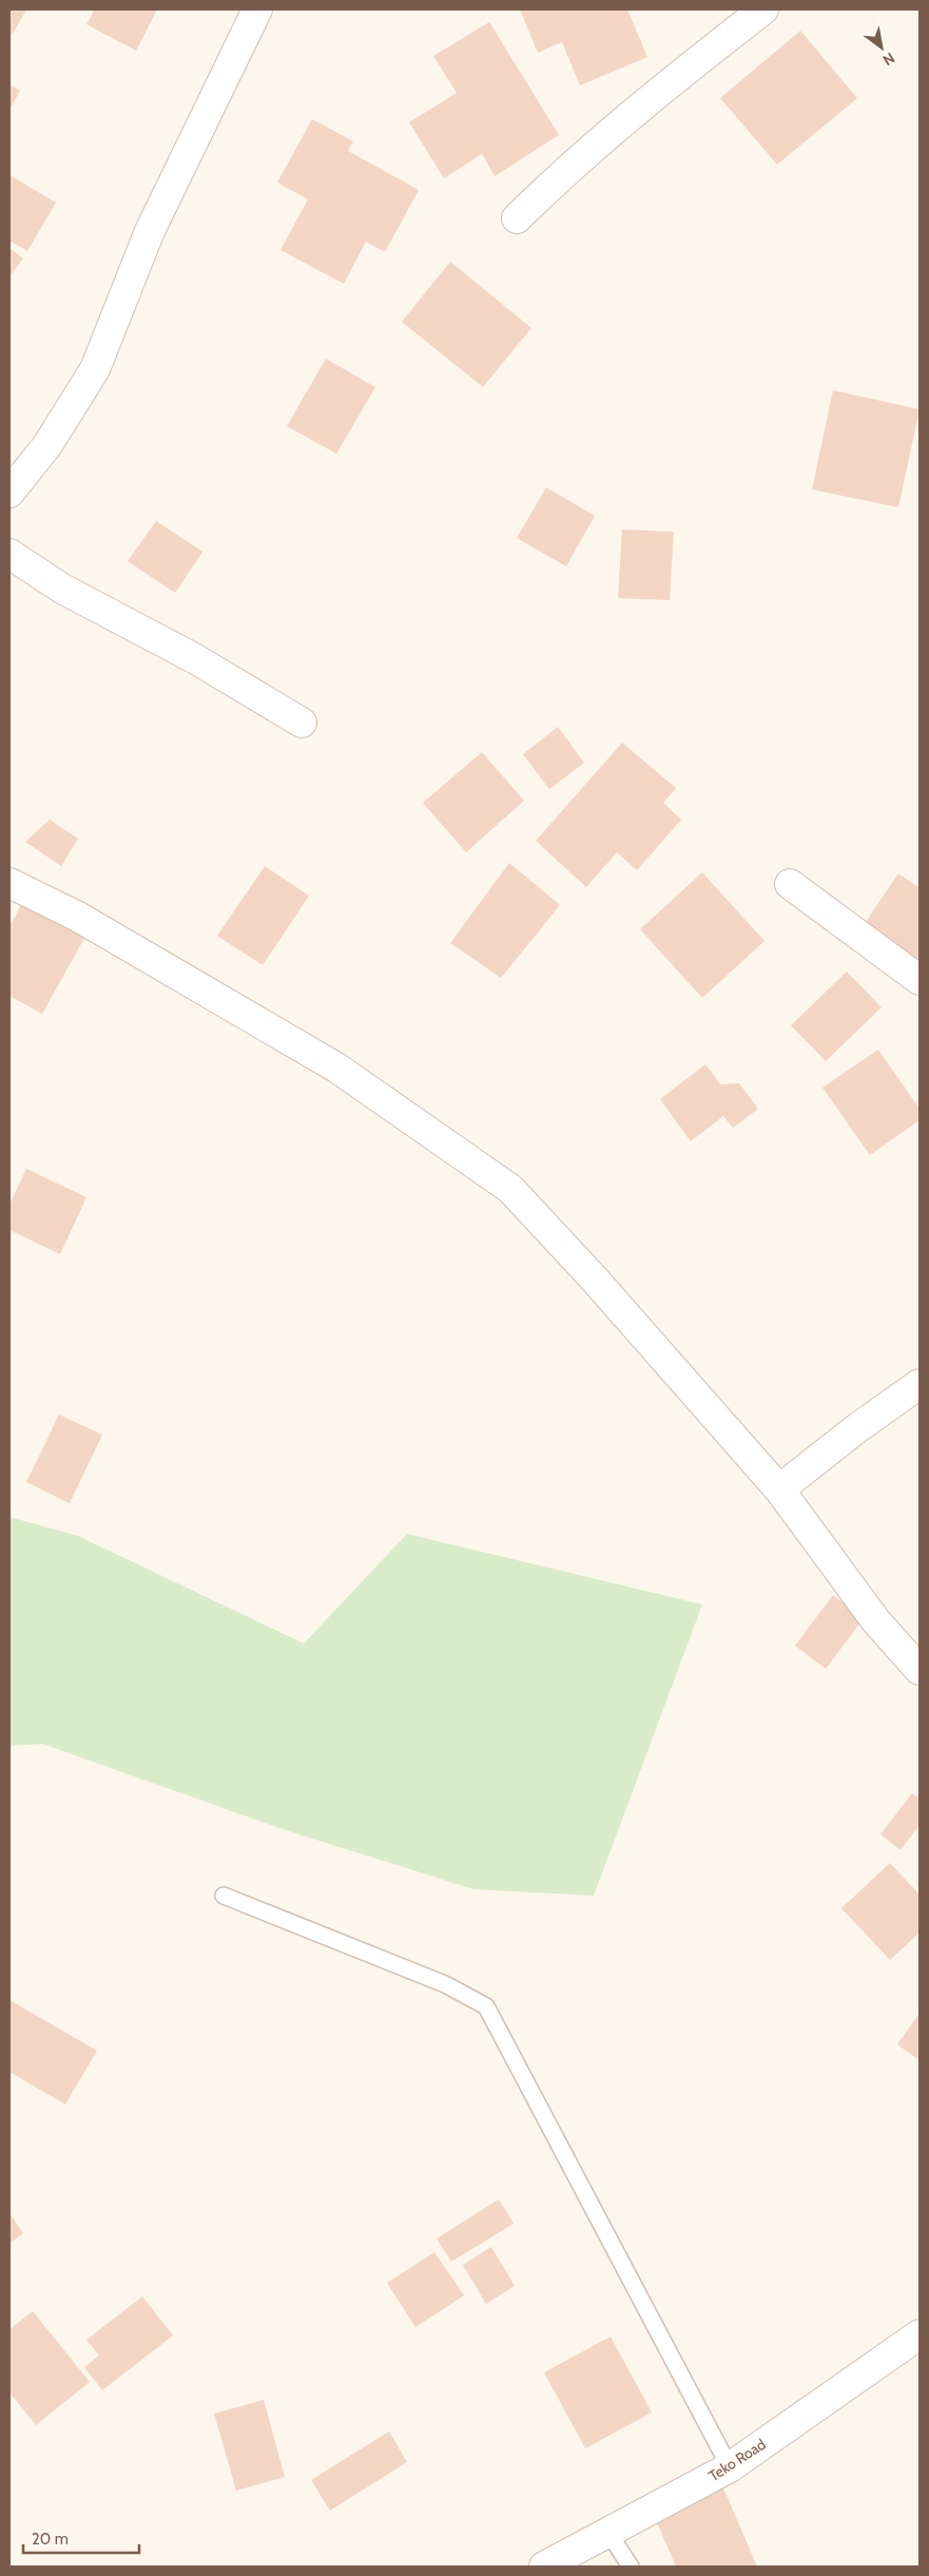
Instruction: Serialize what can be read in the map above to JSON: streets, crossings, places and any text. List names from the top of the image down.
{
  "streets": {
    "street": ["Teko Road"]
  },
  "scale_bar": "20 m",
  "north": "bottom right"
}
